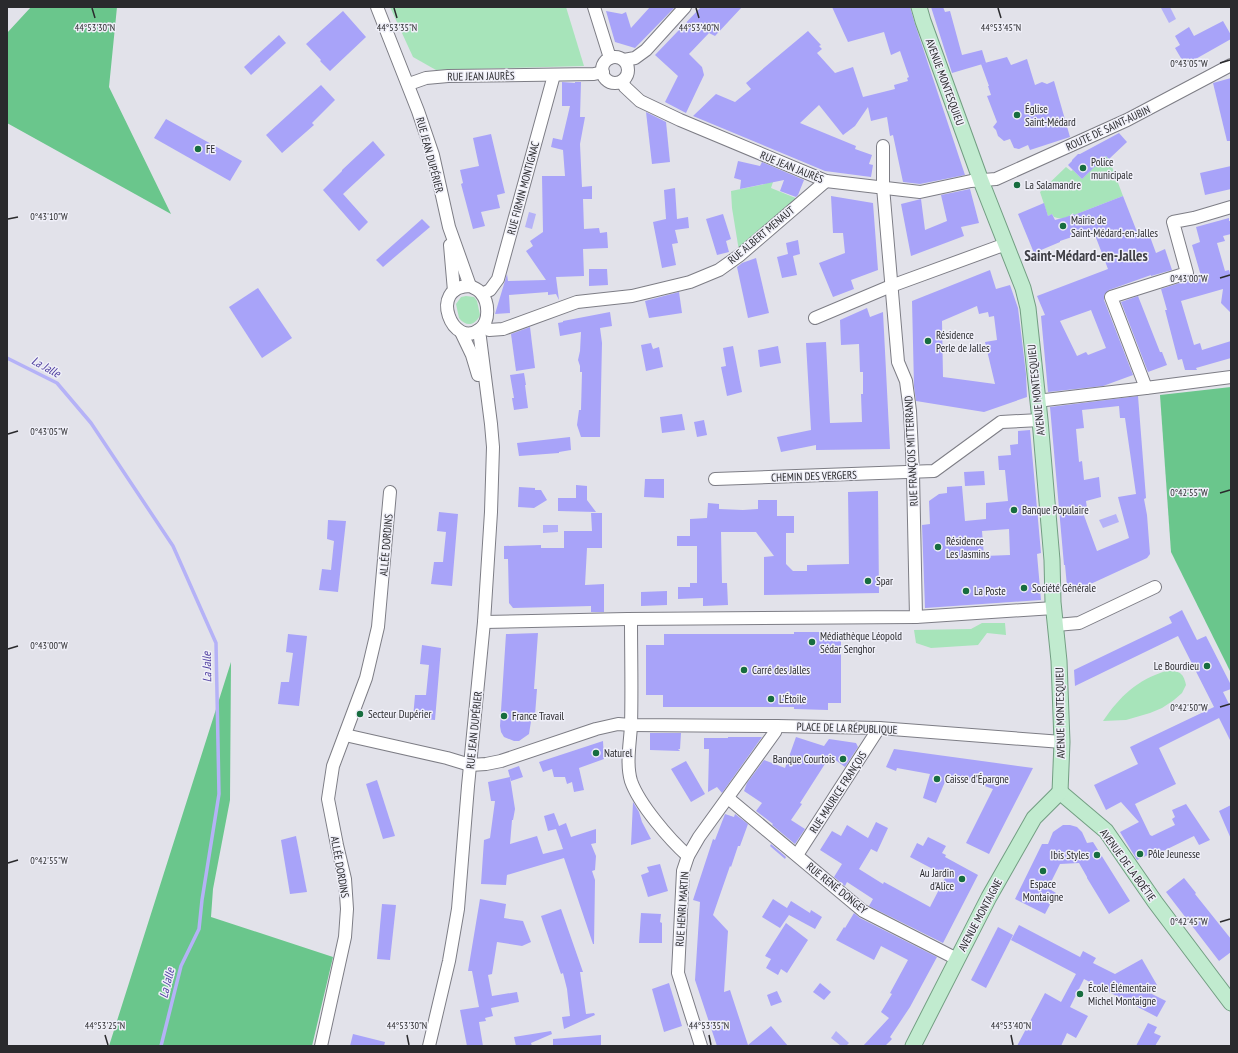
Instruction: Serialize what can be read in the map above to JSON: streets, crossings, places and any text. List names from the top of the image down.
{
  "streets": {
    "main road": ["AVENUE MONTESQUIEU", "AVENUE DE LA BOÉTIE", "AVENUE MONTAIGNE"],
    "street": [
      "RUE JEAN JAURÈS",
      "ROUTE DE SAINT-AUBIN",
      "RUE JEAN DUPÉRIER",
      "RUE FIRMIN MONTIGNAC",
      "RUE ALBERT MENAUT",
      "RUE FRANÇOIS MITTERRAND",
      "CHEMIN DES VERGERS",
      "ALLÉE DORDINS",
      "PLACE DE LA RÉPUBLIQUE",
      "RUE MAURICE FRANÇOIS",
      "RUE RENÉ DONGEY",
      "RUE HENRI MARTIN"
    ]
  },
  "crossings": [
    ["RUE JEAN JAURÈS", "AVENUE MONTESQUIEU"],
    ["RUE JEAN JAURÈS", "ROUTE DE SAINT-AUBIN"],
    ["RUE JEAN JAURÈS", "RUE JEAN DUPÉRIER"],
    ["RUE JEAN JAURÈS", "RUE FIRMIN MONTIGNAC"],
    ["RUE JEAN JAURÈS", "RUE ALBERT MENAUT"],
    ["RUE JEAN JAURÈS", "RUE FRANÇOIS MITTERRAND"],
    ["AVENUE MONTESQUIEU", "ROUTE DE SAINT-AUBIN"],
    ["AVENUE MONTESQUIEU", "CHEMIN DES VERGERS"],
    ["AVENUE MONTESQUIEU", "PLACE DE LA RÉPUBLIQUE"],
    ["AVENUE MONTESQUIEU", "AVENUE DE LA BOÉTIE"],
    ["AVENUE MONTESQUIEU", "AVENUE MONTAIGNE"],
    ["RUE JEAN DUPÉRIER", "RUE FIRMIN MONTIGNAC"],
    ["RUE JEAN DUPÉRIER", "RUE ALBERT MENAUT"],
    ["RUE JEAN DUPÉRIER", "PLACE DE LA RÉPUBLIQUE"],
    ["RUE FIRMIN MONTIGNAC", "RUE ALBERT MENAUT"],
    ["RUE FRANÇOIS MITTERRAND", "CHEMIN DES VERGERS"],
    ["PLACE DE LA RÉPUBLIQUE", "RUE MAURICE FRANÇOIS"],
    ["PLACE DE LA RÉPUBLIQUE", "RUE HENRI MARTIN"],
    ["RUE MAURICE FRANÇOIS", "RUE RENÉ DONGEY"],
    ["AVENUE DE LA BOÉTIE", "AVENUE MONTAIGNE"],
    ["RUE RENÉ DONGEY", "RUE HENRI MARTIN"],
    ["RUE RENÉ DONGEY", "AVENUE MONTAIGNE"]
  ],
  "districts": ["Saint-Médard-en-Jalles"],
  "water": ["La Jalle"],
  "places": [
    "Église Saint-Médard",
    "FE",
    "Police municipale",
    "La Salamandre",
    "Mairie de Saint-Médard-en-Jalles",
    "Résidence Perle de Jalles",
    "Banque Populaire",
    "Résidence Les Jasmins",
    "Spar",
    "Société Générale",
    "La Poste",
    "Médiathèque Léopold Sédar Senghor",
    "Le Bourdieu",
    "Carré des Jalles",
    "L'Étoile",
    "Secteur Dupérier",
    "France Travail",
    "Naturel",
    "Banque Courtois",
    "Caisse d'Épargne",
    "Pôle Jeunesse",
    "Ibis Styles",
    "Espace Montaigne",
    "Au Jardin d'Alice",
    "École Élémentaire Michel Montaigne"
  ],
  "coordinates": [
    "44°53'30\"N",
    "44°53'35\"N",
    "44°53'40\"N",
    "44°53'45\"N",
    "0°43'05\"W",
    "0°43'10\"W",
    "0°43'00\"W",
    "0°42'55\"W",
    "0°42'50\"W",
    "0°42'45\"W",
    "44°53'25\"N"
  ]
}
